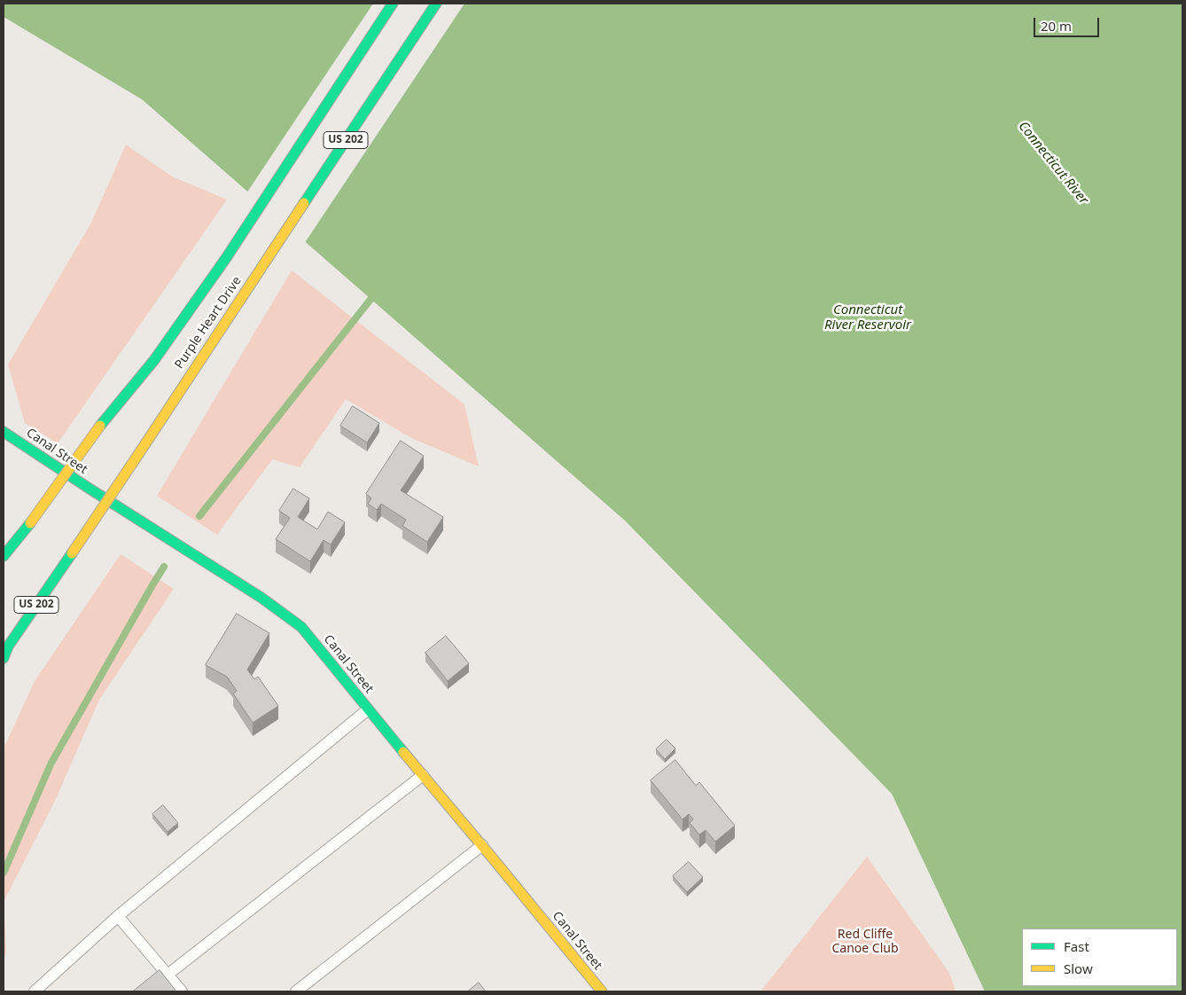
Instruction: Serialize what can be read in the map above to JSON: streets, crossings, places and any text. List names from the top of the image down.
{
  "streets": {
    "main road": ["US 202", "Purple Heart Drive", "Canal Street"]
  },
  "water": ["Connecticut River", "Connecticut River Reservoir"],
  "parks": ["Red Cliffe Canoe Club"],
  "legend": ["Fast", "Slow"],
  "scale_bar": "20 m"
}
